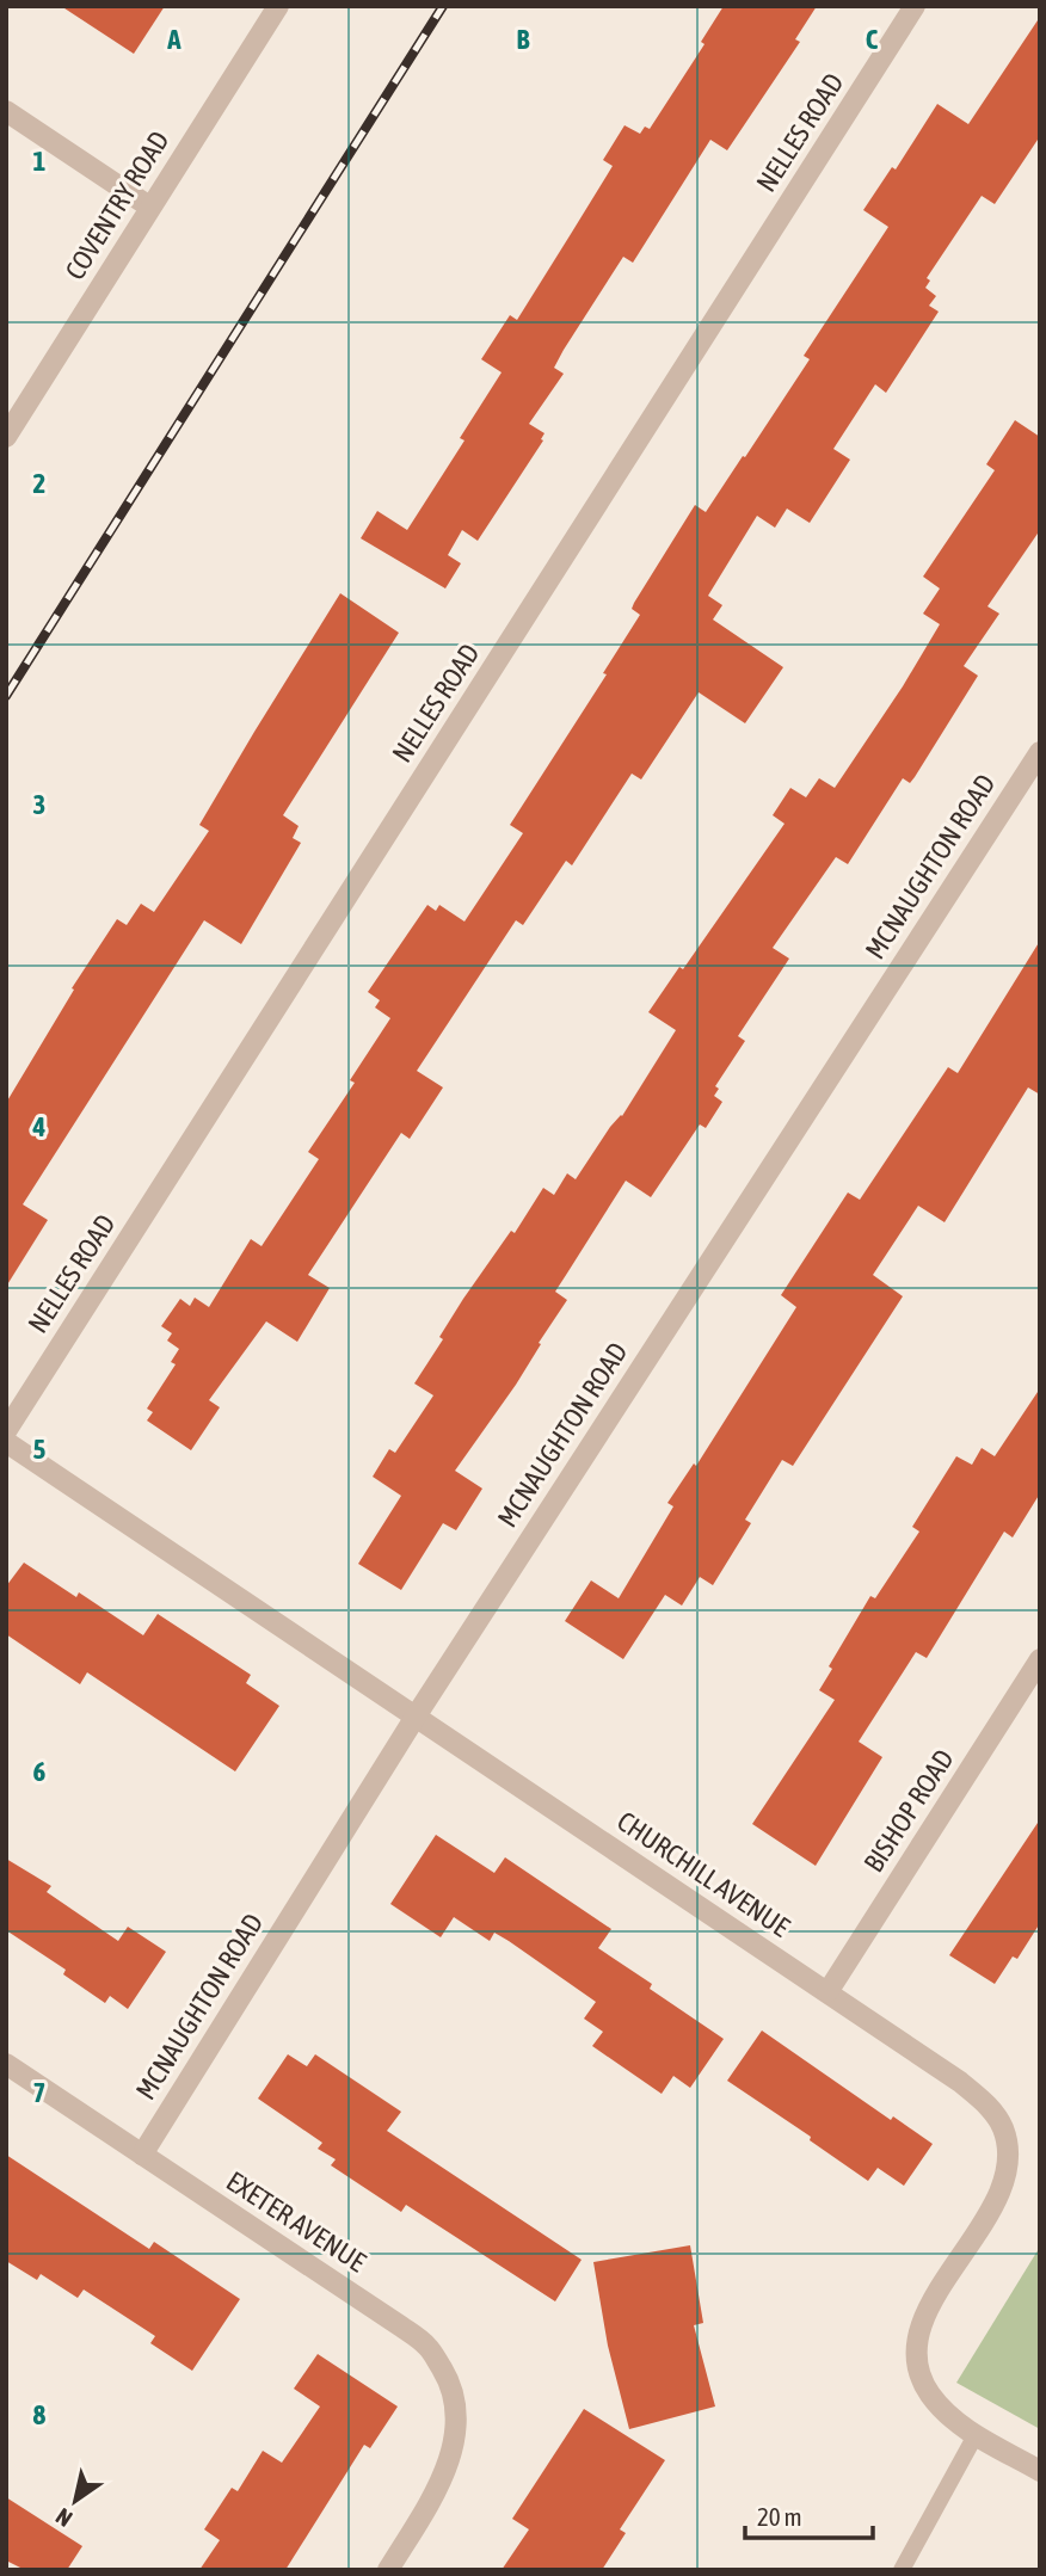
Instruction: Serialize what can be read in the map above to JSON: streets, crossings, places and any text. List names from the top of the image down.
{
  "streets": {
    "street": [
      "NELLES ROAD",
      "COVENTRY ROAD",
      "MCNAUGHTON ROAD",
      "BISHOP ROAD",
      "CHURCHILL AVENUE",
      "EXETER AVENUE"
    ]
  },
  "crossings": [
    ["MCNAUGHTON ROAD", "CHURCHILL AVENUE"],
    ["MCNAUGHTON ROAD", "EXETER AVENUE"],
    ["BISHOP ROAD", "CHURCHILL AVENUE"]
  ],
  "scale_bar": "20 m",
  "north": "bottom left",
  "grid": {
    "columns": ["A", "B", "C"],
    "rows": [
      "1",
      "2",
      "3",
      "4",
      "5",
      "6",
      "7",
      "8"
    ]
  }
}
